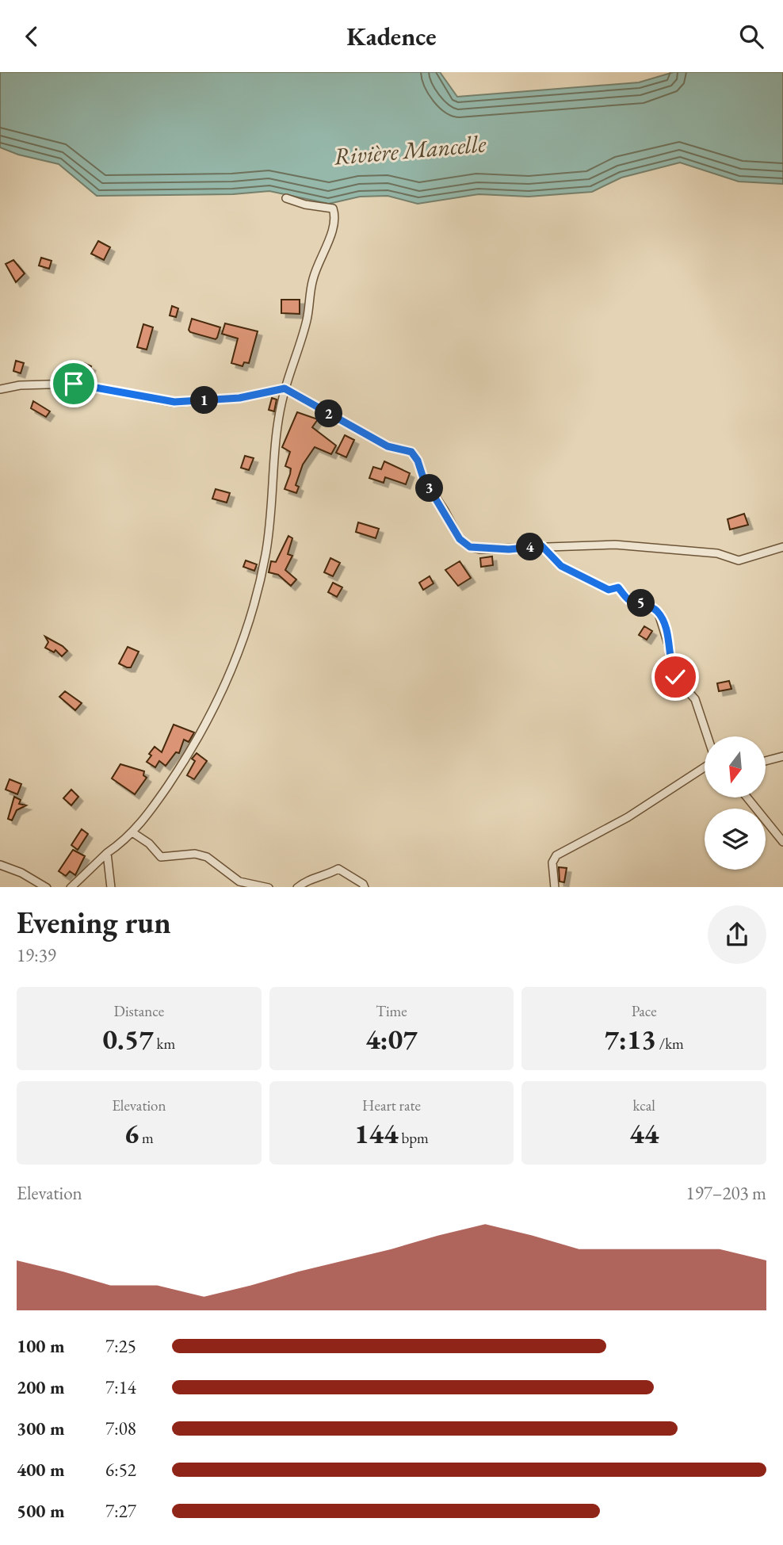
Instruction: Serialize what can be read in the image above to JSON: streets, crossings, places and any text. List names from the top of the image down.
{
  "water": ["Rivière Mancelle"],
  "north": "bottom",
  "page": {
    "header": "Kadence",
    "pins": [
      "1",
      "2",
      "3",
      "4",
      "5"
    ],
    "heading": ["Evening run", "19:39"],
    "stats": [
      ["Distance", "0.57 km"],
      ["Time", "4:07"],
      ["Pace", "7:13 /km"],
      ["Elevation", "6 m"],
      ["Heart rate", "144 bpm"],
      ["kcal", "44"]
    ],
    "chart": ["Elevation", "197–203 m"],
    "list": [
      {
        "name": "100 m",
        "note": "7:25"
      },
      {
        "name": "200 m",
        "note": "7:14"
      },
      {
        "name": "300 m",
        "note": "7:08"
      },
      {
        "name": "400 m",
        "note": "6:52"
      },
      {
        "name": "500 m",
        "note": "7:27"
      }
    ]
  }
}
